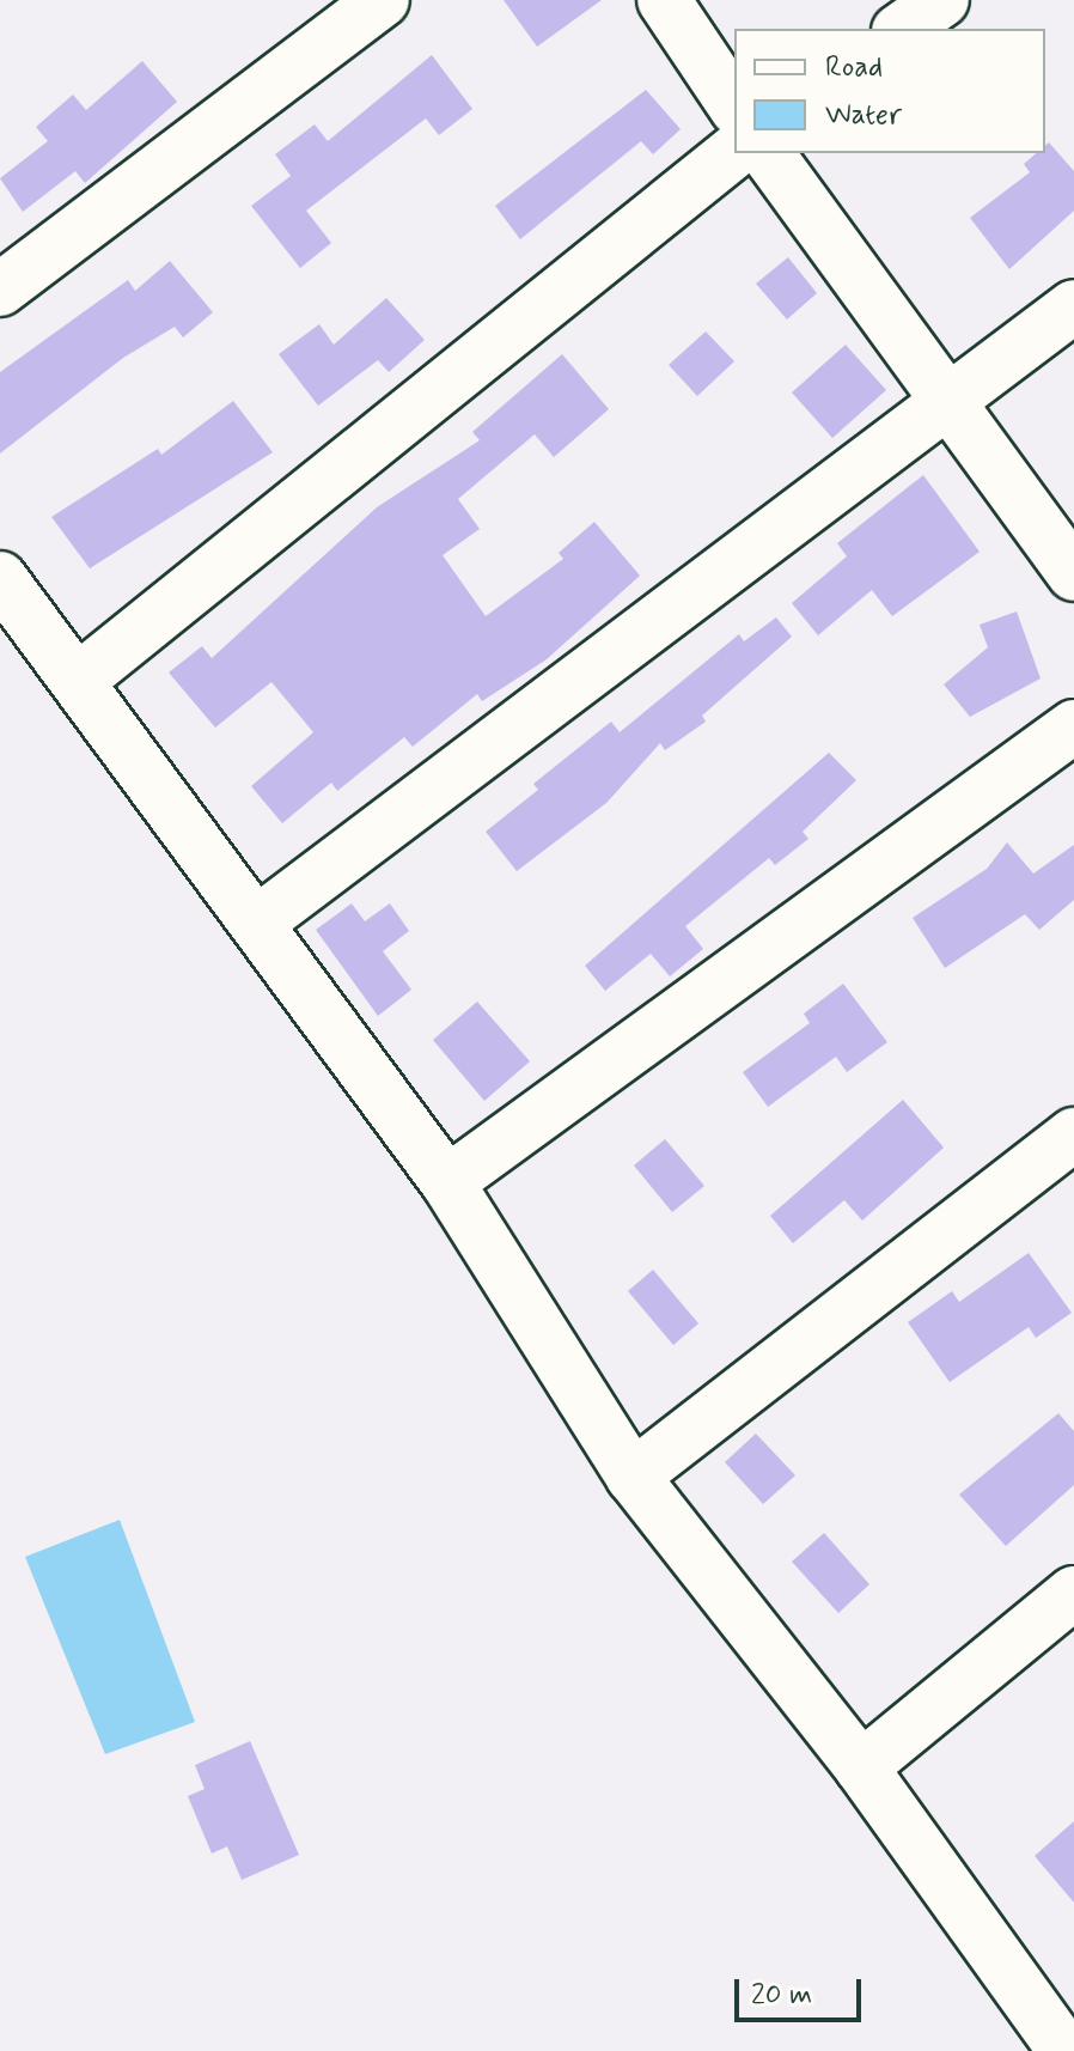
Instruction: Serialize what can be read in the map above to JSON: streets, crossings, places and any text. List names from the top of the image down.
{
  "legend": ["Road", "Water"],
  "scale_bar": "20 m"
}
